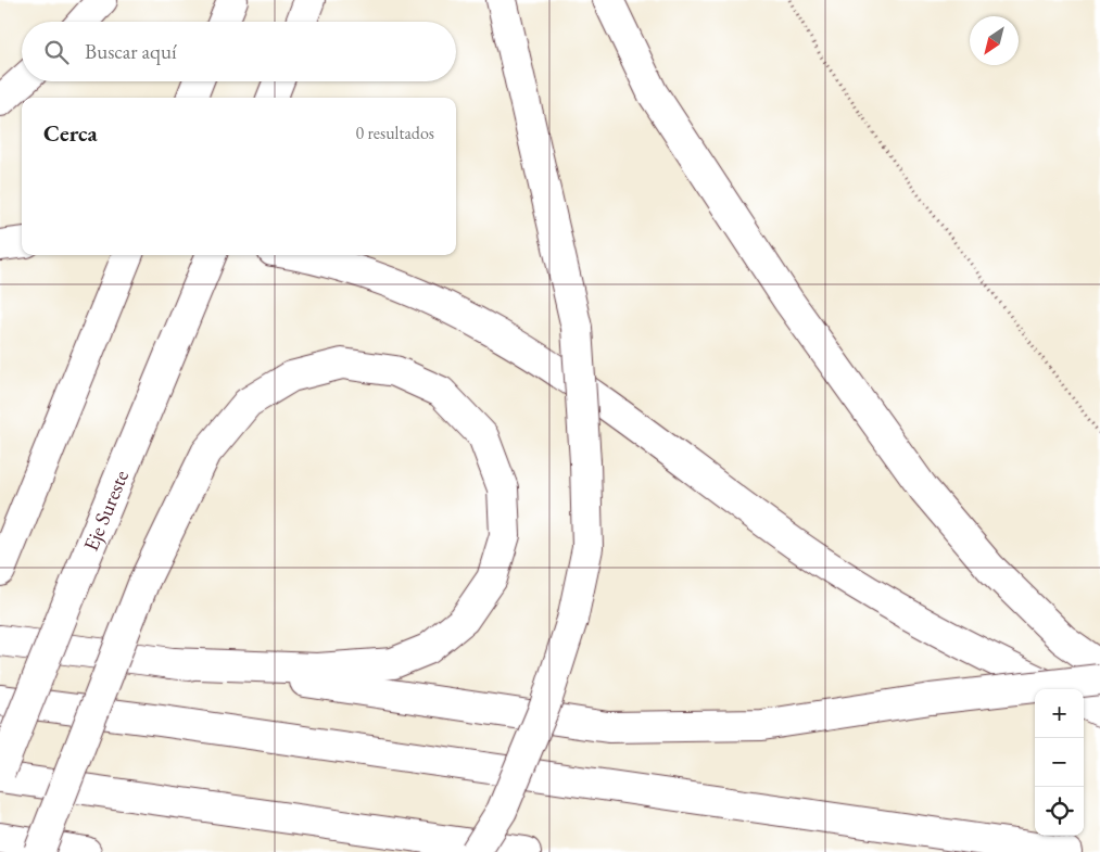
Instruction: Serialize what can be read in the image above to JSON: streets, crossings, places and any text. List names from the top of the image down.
{
  "streets": {
    "highway": ["Eje Sureste"]
  },
  "north": "bottom left",
  "page": {
    "search": "Buscar aquí",
    "heading": ["Cerca", "0 resultados"],
    "map_buttons": ["+", "−"]
  }
}
